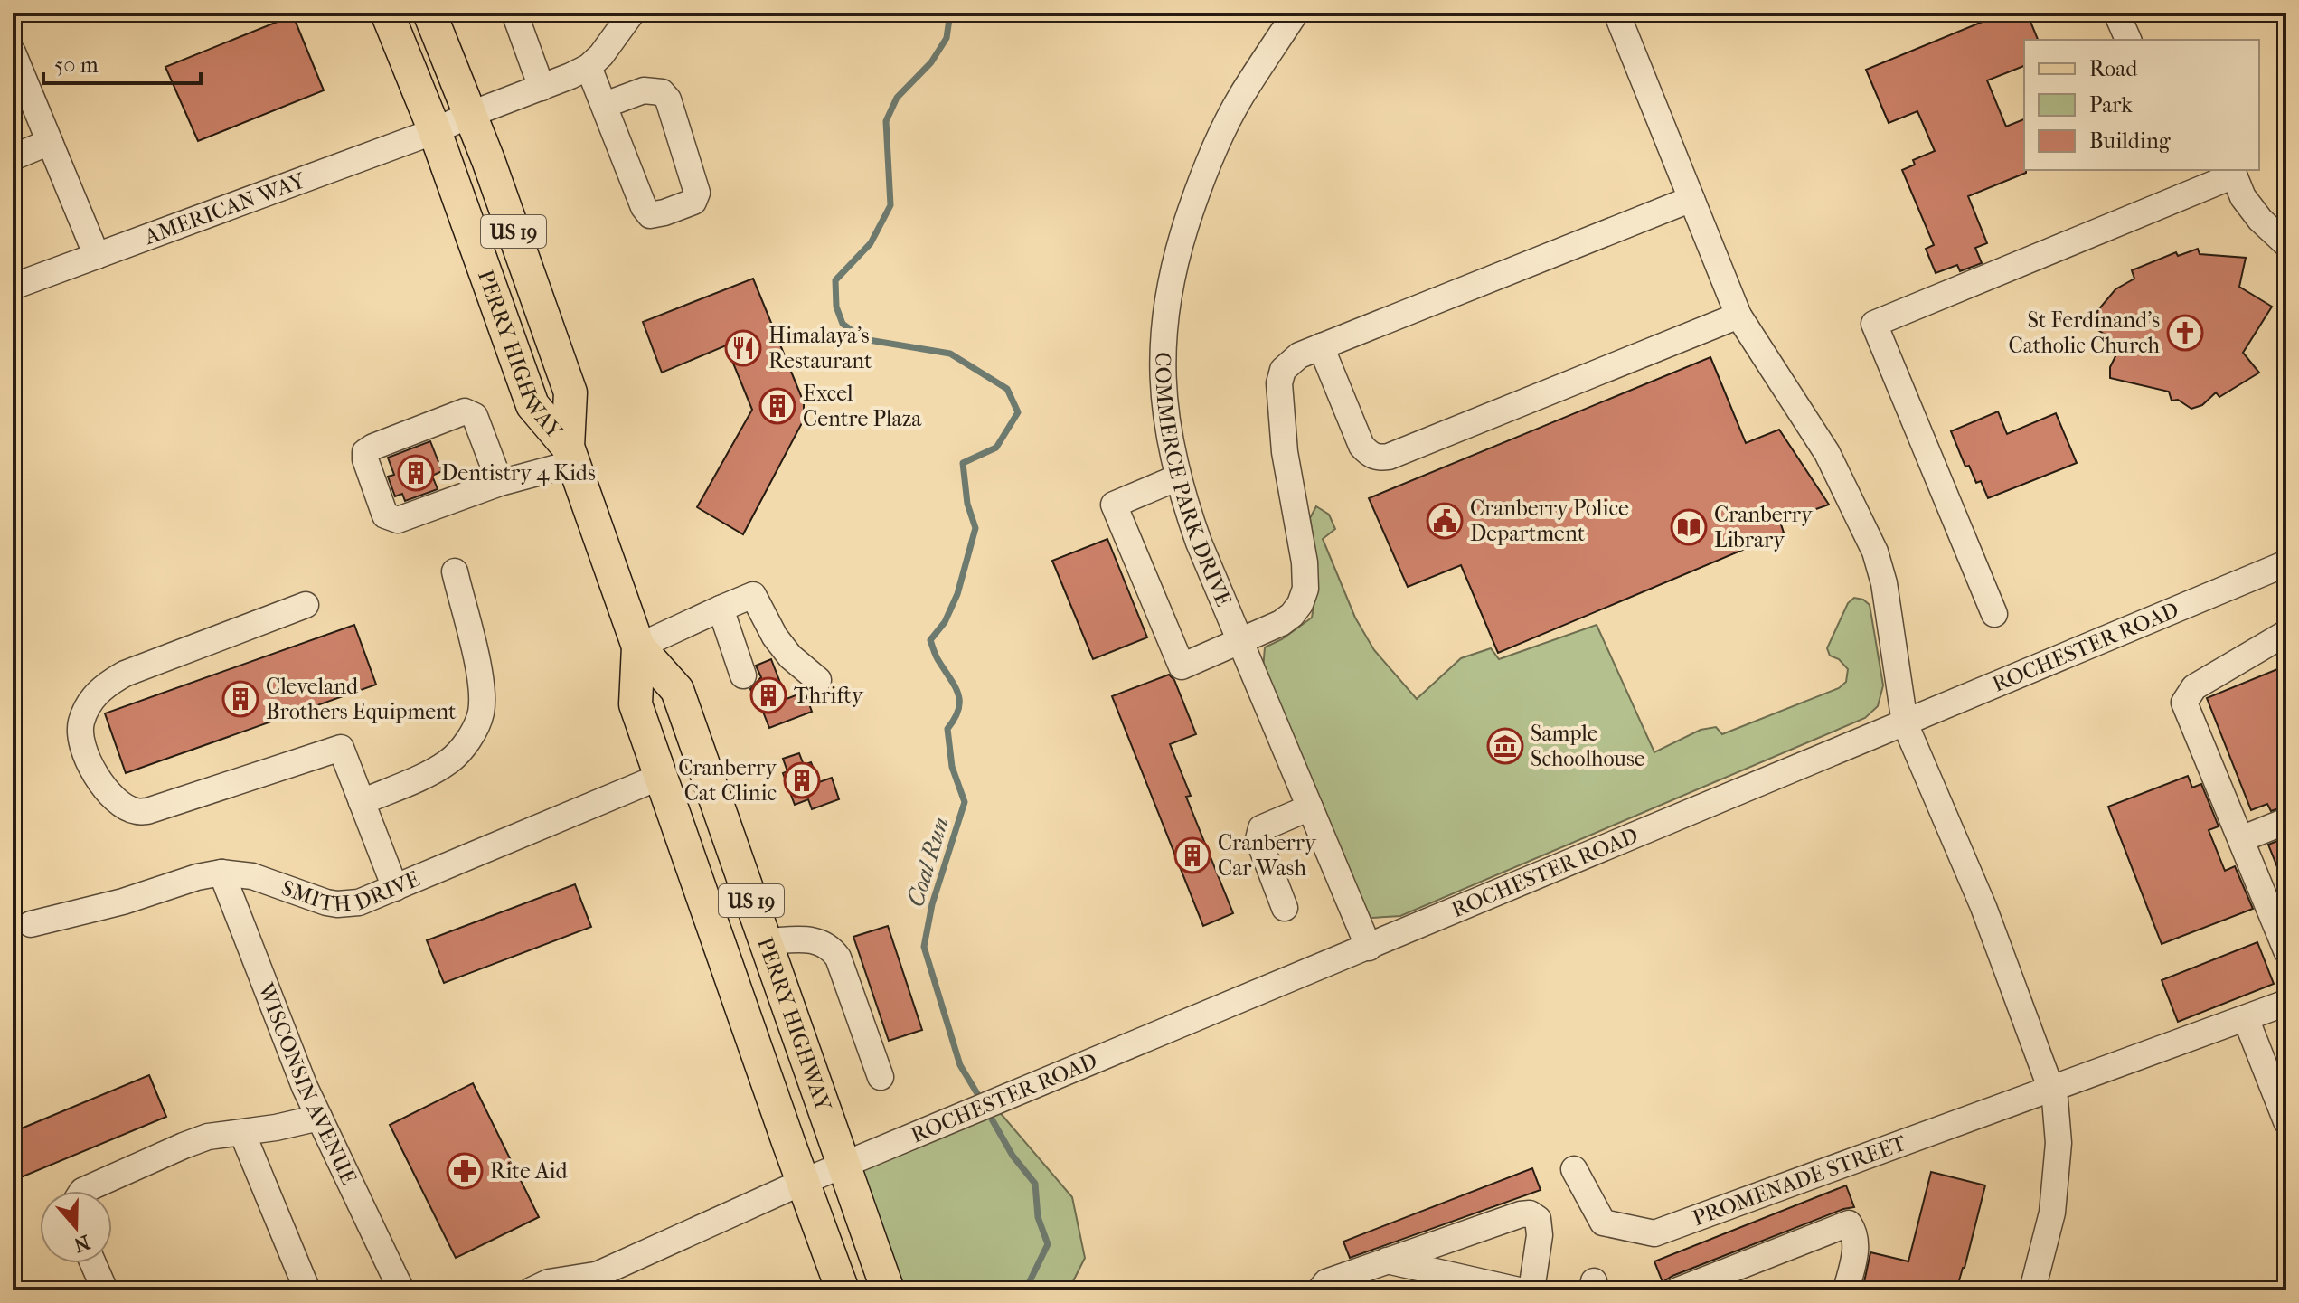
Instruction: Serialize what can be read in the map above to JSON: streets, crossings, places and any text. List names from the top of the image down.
{
  "streets": {
    "main road": ["US 19", "PERRY HIGHWAY"],
    "street": [
      "AMERICAN WAY",
      "COMMERCE PARK DRIVE",
      "ROCHESTER ROAD",
      "SMITH DRIVE",
      "WISCONSIN AVENUE",
      "PROMENADE STREET"
    ]
  },
  "crossings": [
    ["AMERICAN WAY", "PERRY HIGHWAY"],
    ["PERRY HIGHWAY", "ROCHESTER ROAD"],
    ["PERRY HIGHWAY", "SMITH DRIVE"],
    ["COMMERCE PARK DRIVE", "ROCHESTER ROAD"],
    ["SMITH DRIVE", "WISCONSIN AVENUE"]
  ],
  "water": ["Coal Run"],
  "places": {
    "church": ["St Ferdinand's Catholic Church"],
    "restaurant": ["Himalaya's Restaurant"],
    "building": [
      "Excel Centre Plaza",
      "Dentistry 4 Kids",
      "Thrifty",
      "Cleveland Brothers Equipment",
      "Cranberry Cat Clinic",
      "Cranberry Car Wash"
    ],
    "public building": ["Cranberry Police Department"],
    "library": ["Cranberry Library"],
    "museum": ["Sample Schoolhouse"],
    "pharmacy": ["Rite Aid"]
  },
  "legend": ["Road", "Park", "Building"],
  "scale_bar": "50 m",
  "north": "bottom"
}
